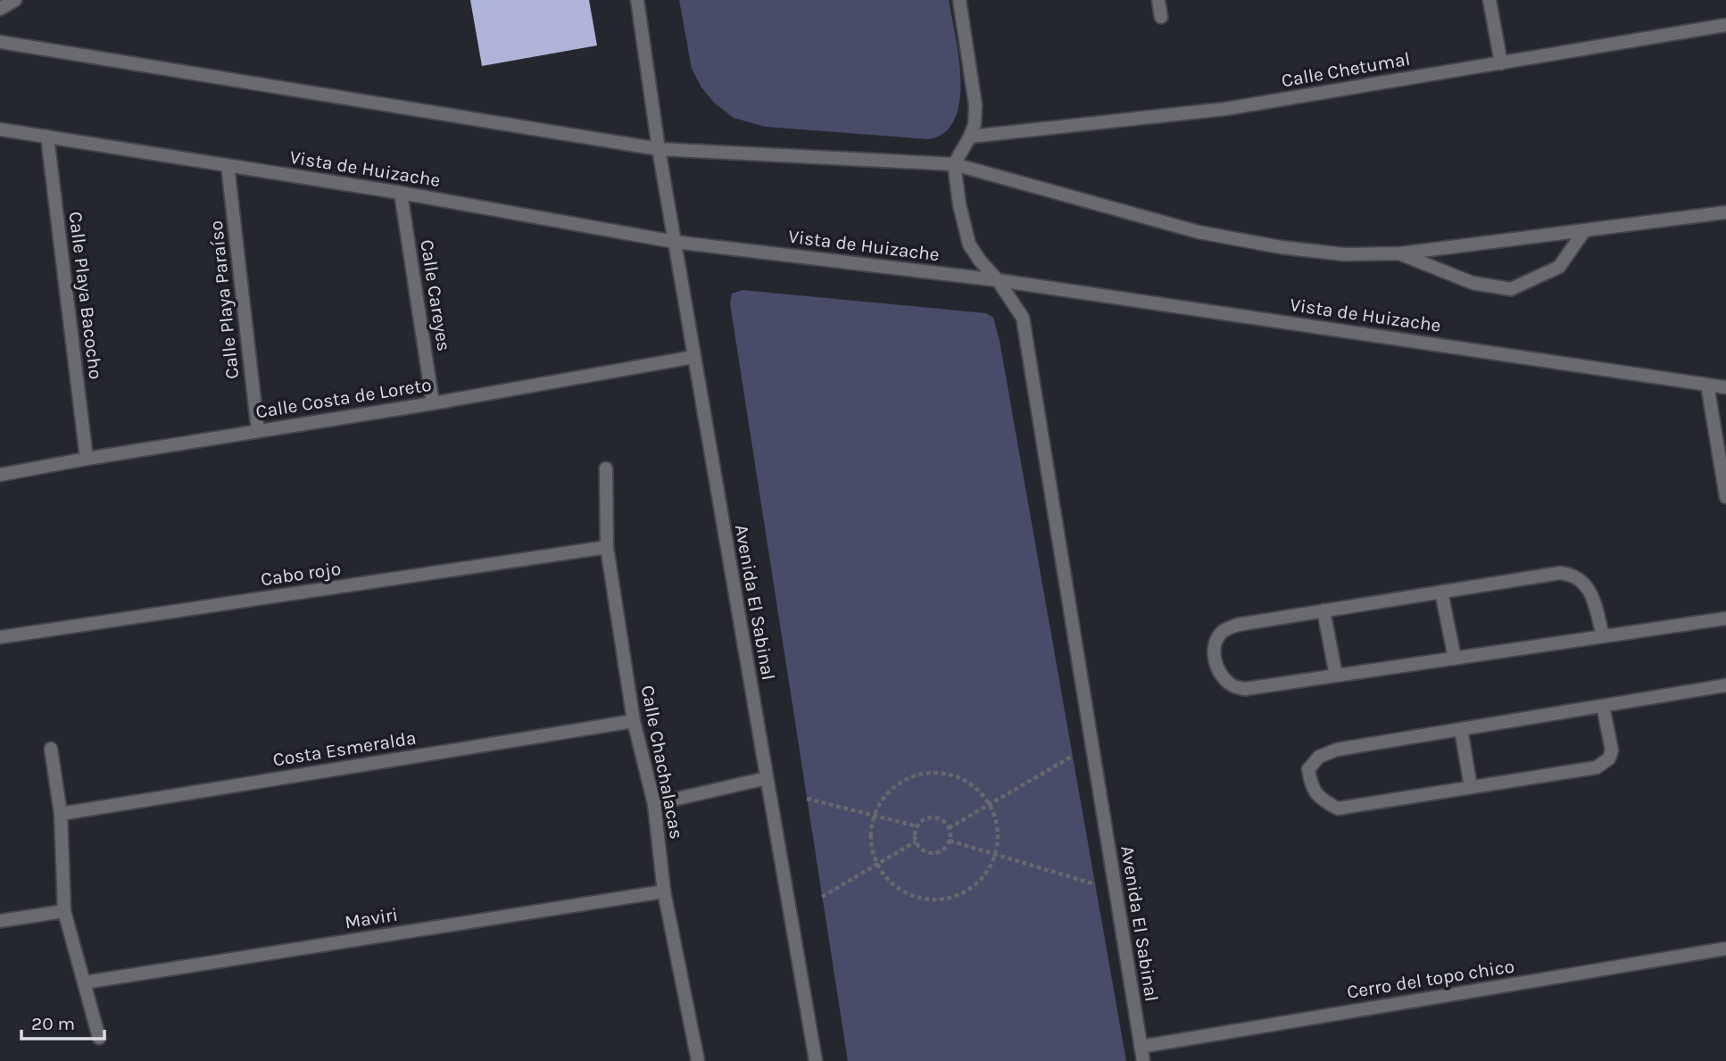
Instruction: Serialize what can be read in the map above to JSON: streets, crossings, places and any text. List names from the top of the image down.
{
  "streets": {
    "street": [
      "Calle Chetumal",
      "Vista de Huizache",
      "Calle Playa Bacocho",
      "Calle Careyes",
      "Calle Playa Paraíso",
      "Calle Costa de Loreto",
      "Cabo rojo",
      "Avenida El Sabinal",
      "Costa Esmeralda",
      "Calle Chachalacas",
      "Maviri",
      "Cerro del topo chico"
    ]
  },
  "crossings": [
    ["Vista de Huizache", "Calle Playa Bacocho"],
    ["Vista de Huizache", "Calle Careyes"],
    ["Vista de Huizache", "Calle Playa Paraíso"],
    ["Vista de Huizache", "Avenida El Sabinal"],
    ["Calle Playa Bacocho", "Calle Costa de Loreto"],
    ["Calle Careyes", "Calle Costa de Loreto"],
    ["Calle Playa Paraíso", "Calle Costa de Loreto"],
    ["Calle Costa de Loreto", "Avenida El Sabinal"],
    ["Cabo rojo", "Calle Chachalacas"],
    ["Avenida El Sabinal", "Cerro del topo chico"],
    ["Costa Esmeralda", "Calle Chachalacas"],
    ["Calle Chachalacas", "Maviri"]
  ],
  "scale_bar": "20 m"
}
